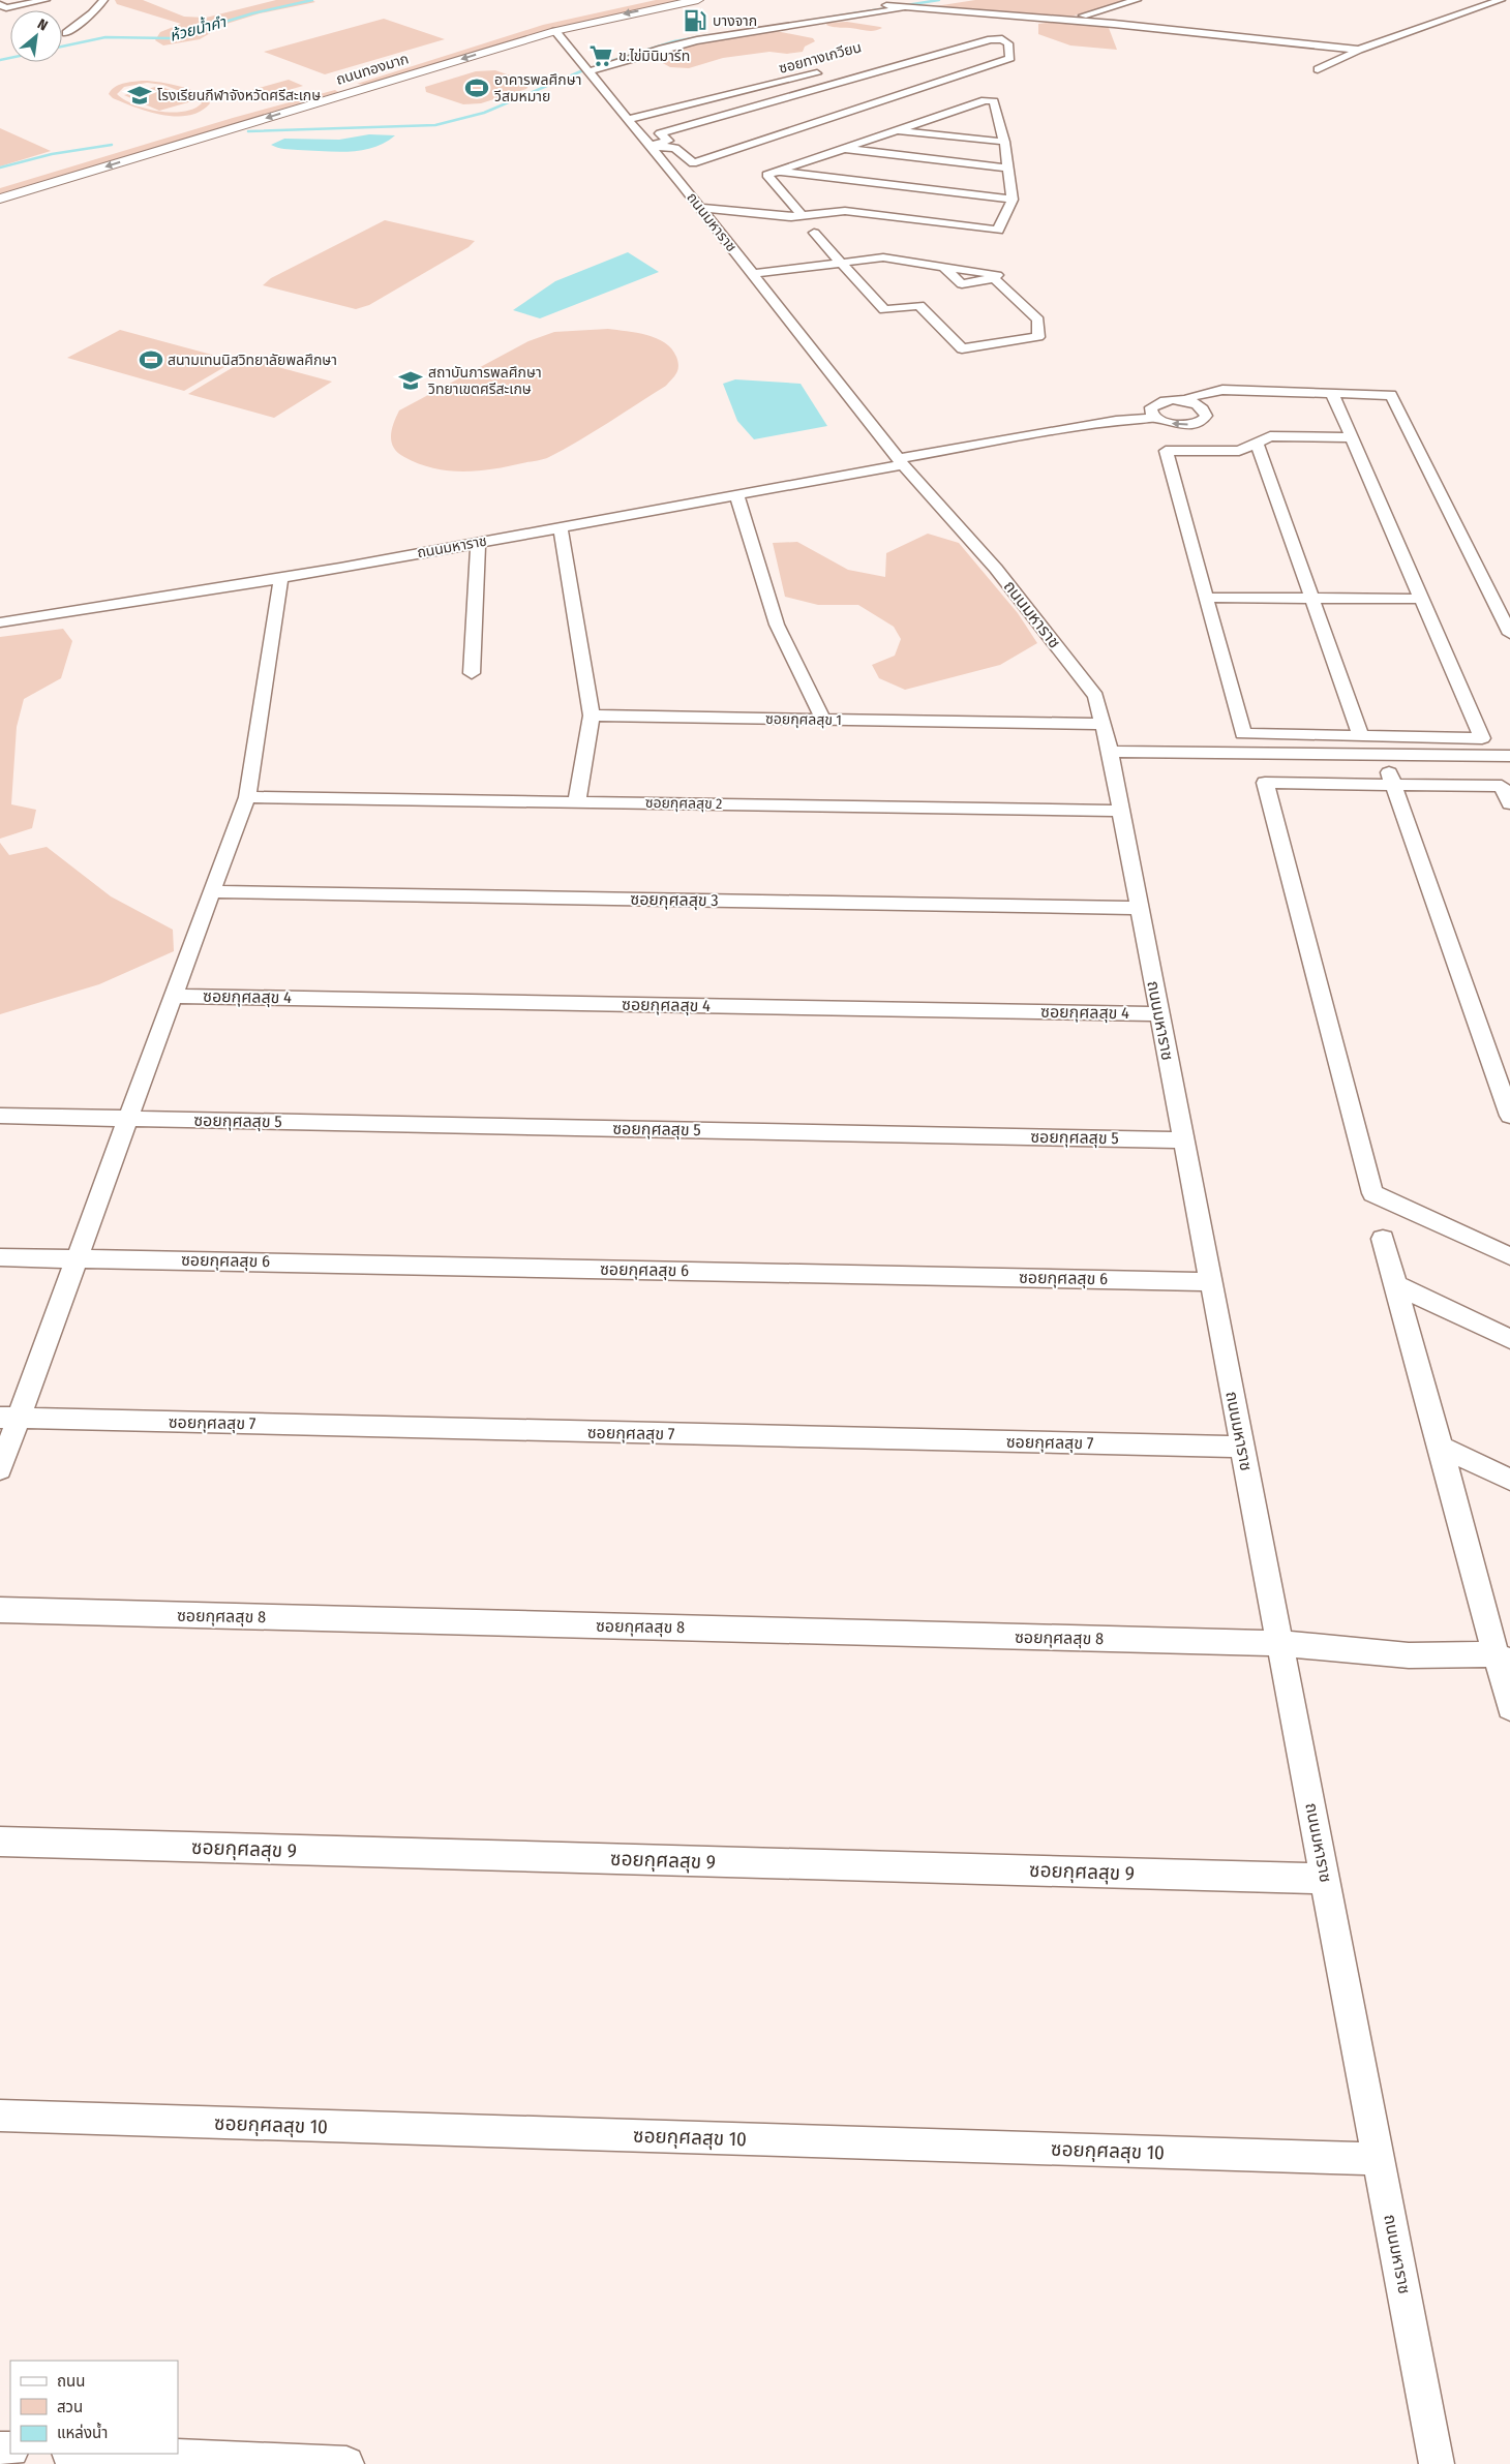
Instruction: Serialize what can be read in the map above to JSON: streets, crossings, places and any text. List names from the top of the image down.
{
  "streets": {
    "main road": ["ถนนทองมาก"],
    "street": [
      "ซอยทางเกวียน",
      "ถนนมหาราช",
      "ซอยกุศลสุข 1",
      "ซอยกุศลสุข 2",
      "ซอยกุศลสุข 3",
      "ซอยกุศลสุข 4",
      "ซอยกุศลสุข 5",
      "ซอยกุศลสุข 6",
      "ซอยกุศลสุข 7",
      "ซอยกุศลสุข 8",
      "ซอยกุศลสุข 9",
      "ซอยกุศลสุข 10"
    ]
  },
  "crossings": [
    ["ซอยทางเกวียน", "ถนนมหาราช"],
    ["ถนนทองมาก", "ถนนมหาราช"],
    ["ถนนมหาราช", "ซอยกุศลสุข 1"],
    ["ถนนมหาราช", "ซอยกุศลสุข 2"],
    ["ถนนมหาราช", "ซอยกุศลสุข 3"],
    ["ถนนมหาราช", "ซอยกุศลสุข 4"],
    ["ถนนมหาราช", "ซอยกุศลสุข 5"],
    ["ถนนมหาราช", "ซอยกุศลสุข 6"],
    ["ถนนมหาราช", "ซอยกุศลสุข 7"],
    ["ถนนมหาราช", "ซอยกุศลสุข 8"],
    ["ถนนมหาราช", "ซอยกุศลสุข 9"],
    ["ถนนมหาราช", "ซอยกุศลสุข 10"]
  ],
  "water": ["ห้วยน้ำคำ"],
  "places": {
    "fuel station": ["บางจาก"],
    "supermarket": ["ข.ไข่มินิมาร์ท"],
    "sports": ["อาคารพลศึกษา วีสมหมาย", "สนามเทนนิสวิทยาลัยพลศึกษา"],
    "school or university": ["โรงเรียนกีฬาจังหวัดศรีสะเกษ", "สถาบันการพลศึกษา วิทยาเขตศรีสะเกษ"]
  },
  "legend": ["ถนน", "สวน", "แหล่งน้ำ"],
  "north": "top right"
}
